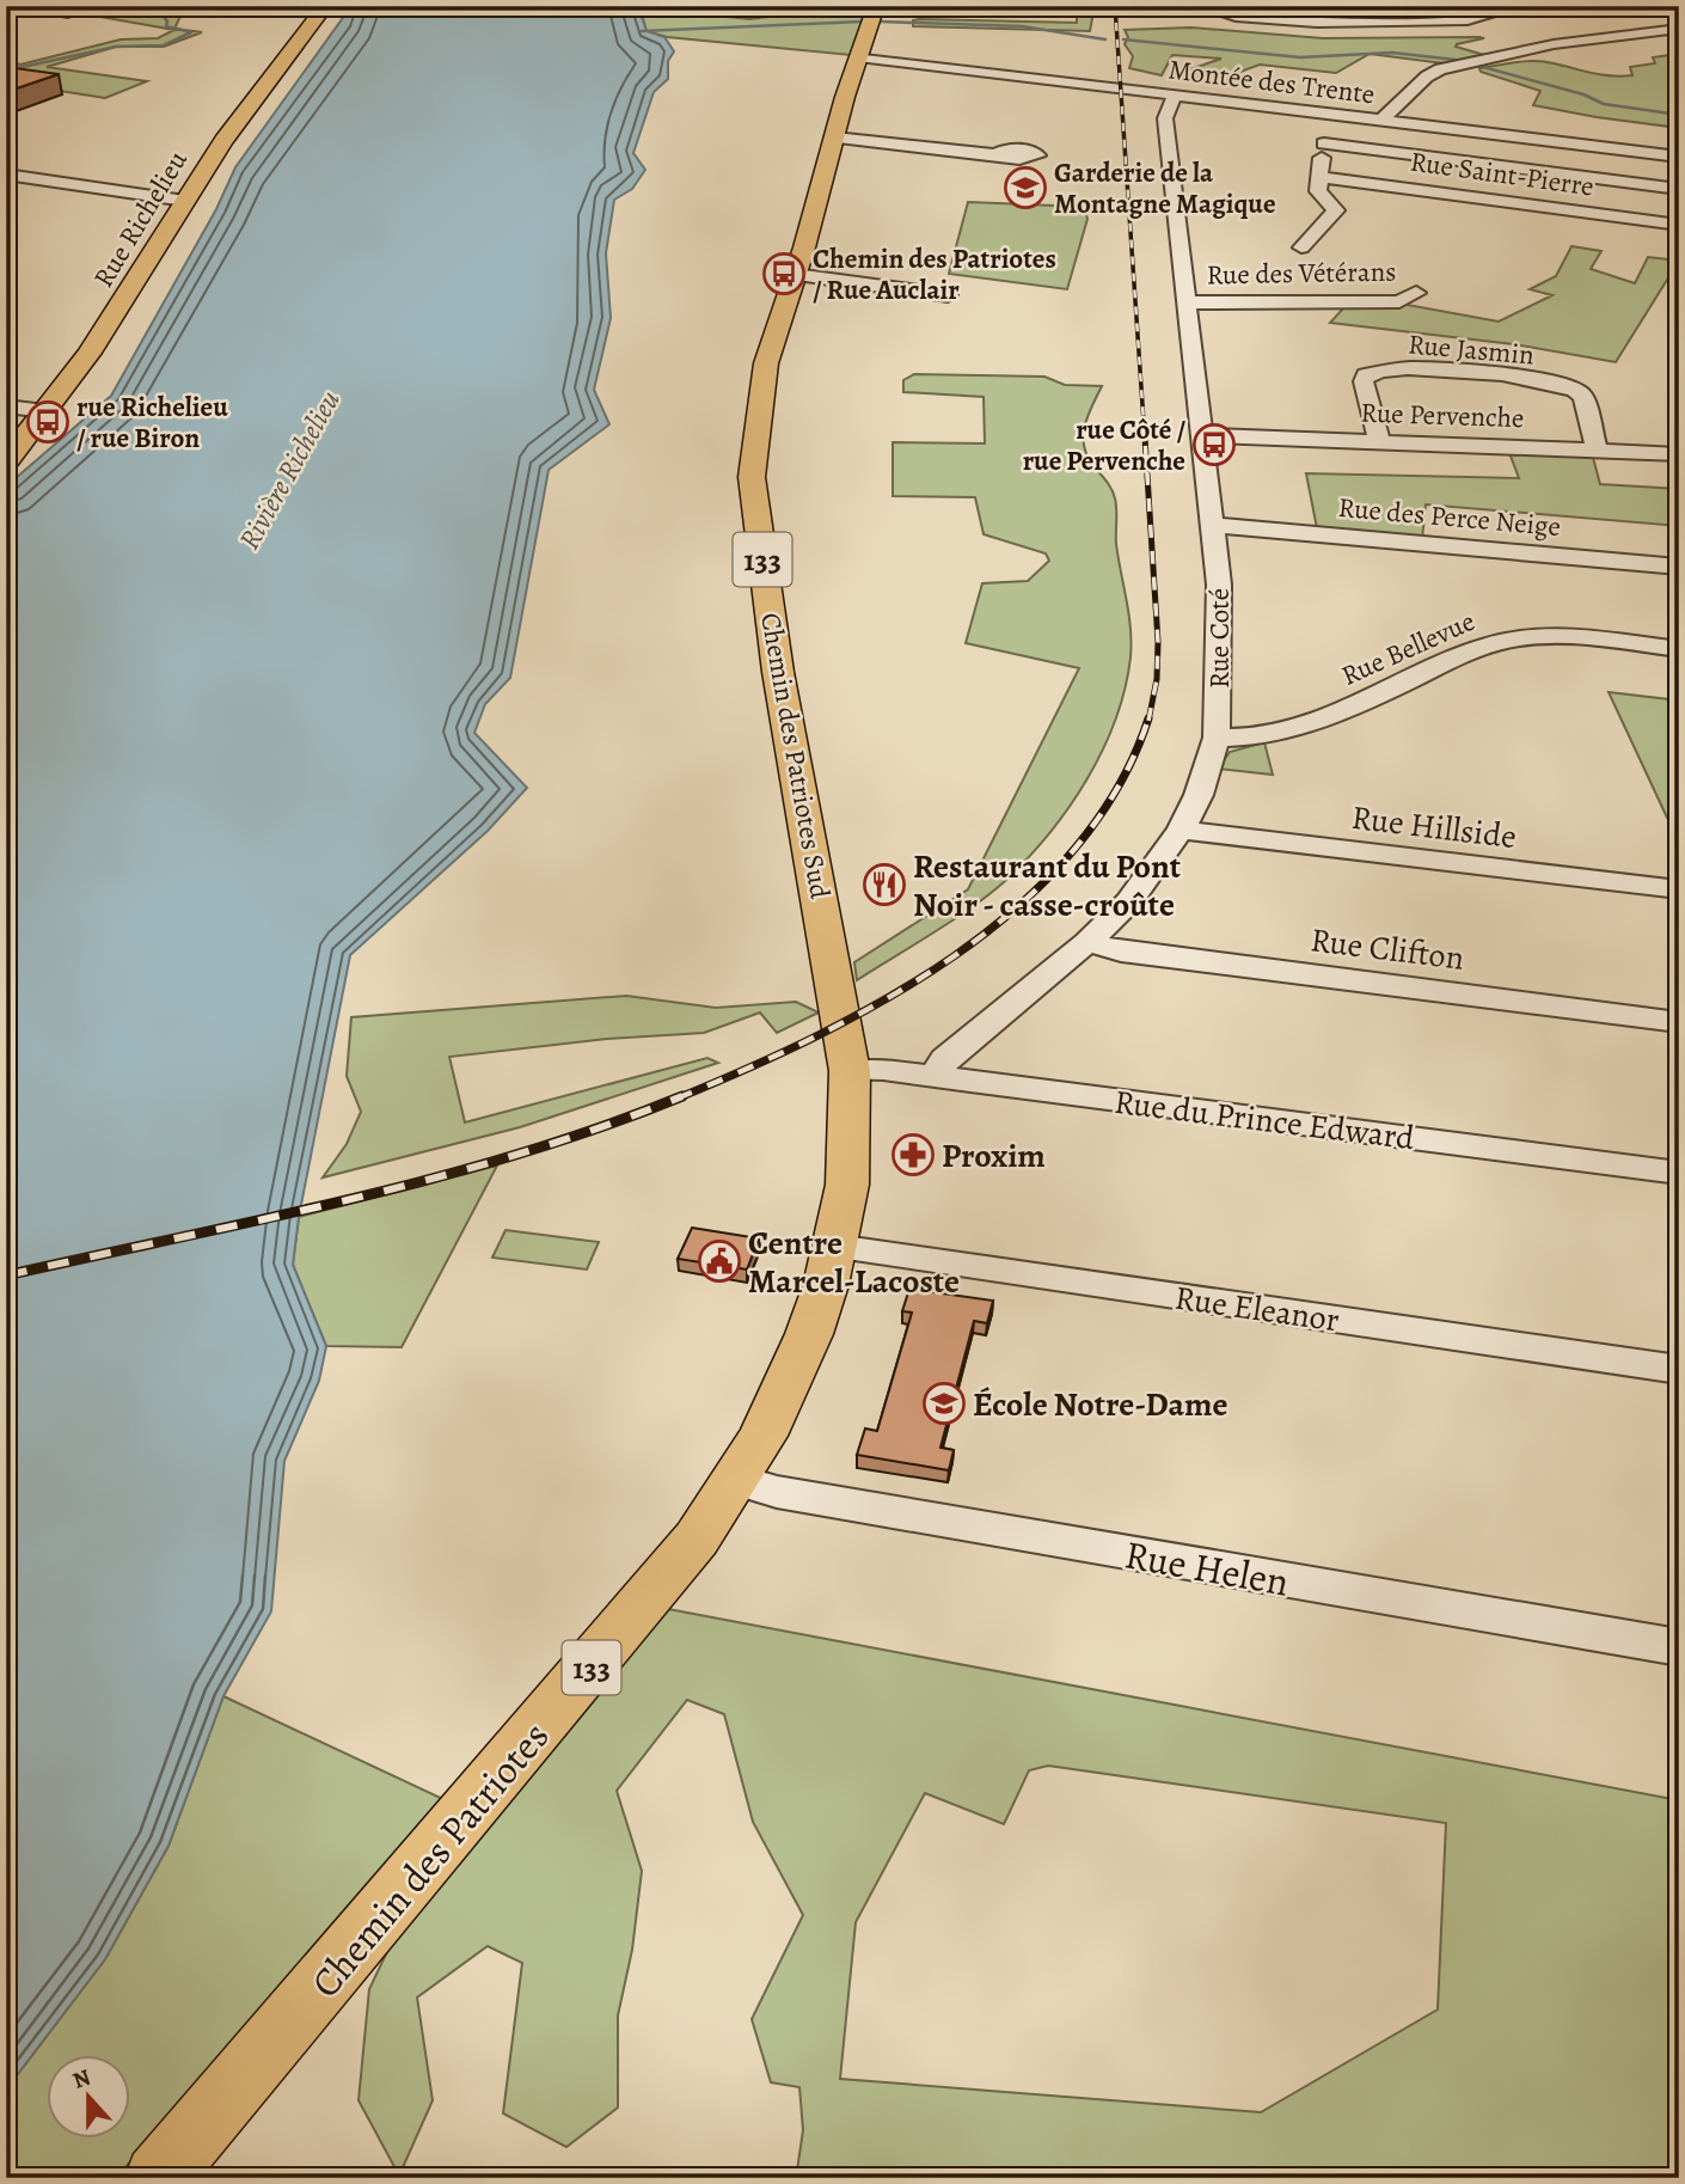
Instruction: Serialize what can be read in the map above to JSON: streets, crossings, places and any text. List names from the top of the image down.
{
  "streets": {
    "main road": [
      "Rue Richelieu",
      "133",
      "Chemin des Patriotes Sud",
      "Chemin des Patriotes"
    ],
    "street": [
      "Montée des Trente",
      "Rue Saint-Pierre",
      "Rue des Vétérans",
      "Rue Jasmin",
      "Rue Pervenche",
      "Rue des Perce Neige",
      "Rue Coté",
      "Rue Bellevue",
      "Rue Hillside",
      "Rue Clifton",
      "Rue du Prince Edward",
      "Rue Eleanor",
      "Rue Helen"
    ]
  },
  "crossings": [
    ["Montée des Trente", "Rue Coté"],
    ["Montée des Trente", "Chemin des Patriotes Sud"],
    ["Rue des Vétérans", "Rue Coté"],
    ["Rue Jasmin", "Rue Pervenche"],
    ["Rue Pervenche", "Rue Coté"],
    ["Rue des Perce Neige", "Rue Coté"],
    ["Rue Coté", "Rue Bellevue"],
    ["Rue Coté", "Rue Hillside"],
    ["Rue Coté", "Rue Clifton"],
    ["Rue Coté", "Rue du Prince Edward"],
    ["Chemin des Patriotes Sud", "Rue du Prince Edward"],
    ["Chemin des Patriotes Sud", "Chemin des Patriotes"],
    ["Rue du Prince Edward", "Chemin des Patriotes"],
    ["Rue Eleanor", "Chemin des Patriotes"],
    ["Rue Helen", "Chemin des Patriotes"]
  ],
  "water": ["Rivière Richelieu"],
  "places": {
    "school or university": ["Garderie de la Montagne Magique", "École Notre-Dame"],
    "bus stop": ["Chemin des Patriotes / Rue Auclair", "rue Richelieu / rue Biron", "rue Côté / rue Pervenche"],
    "restaurant": ["Restaurant du Pont Noir - casse-croûte"],
    "pharmacy": ["Proxim"],
    "public building": ["Centre Marcel-Lacoste"]
  },
  "north": "top"
}
